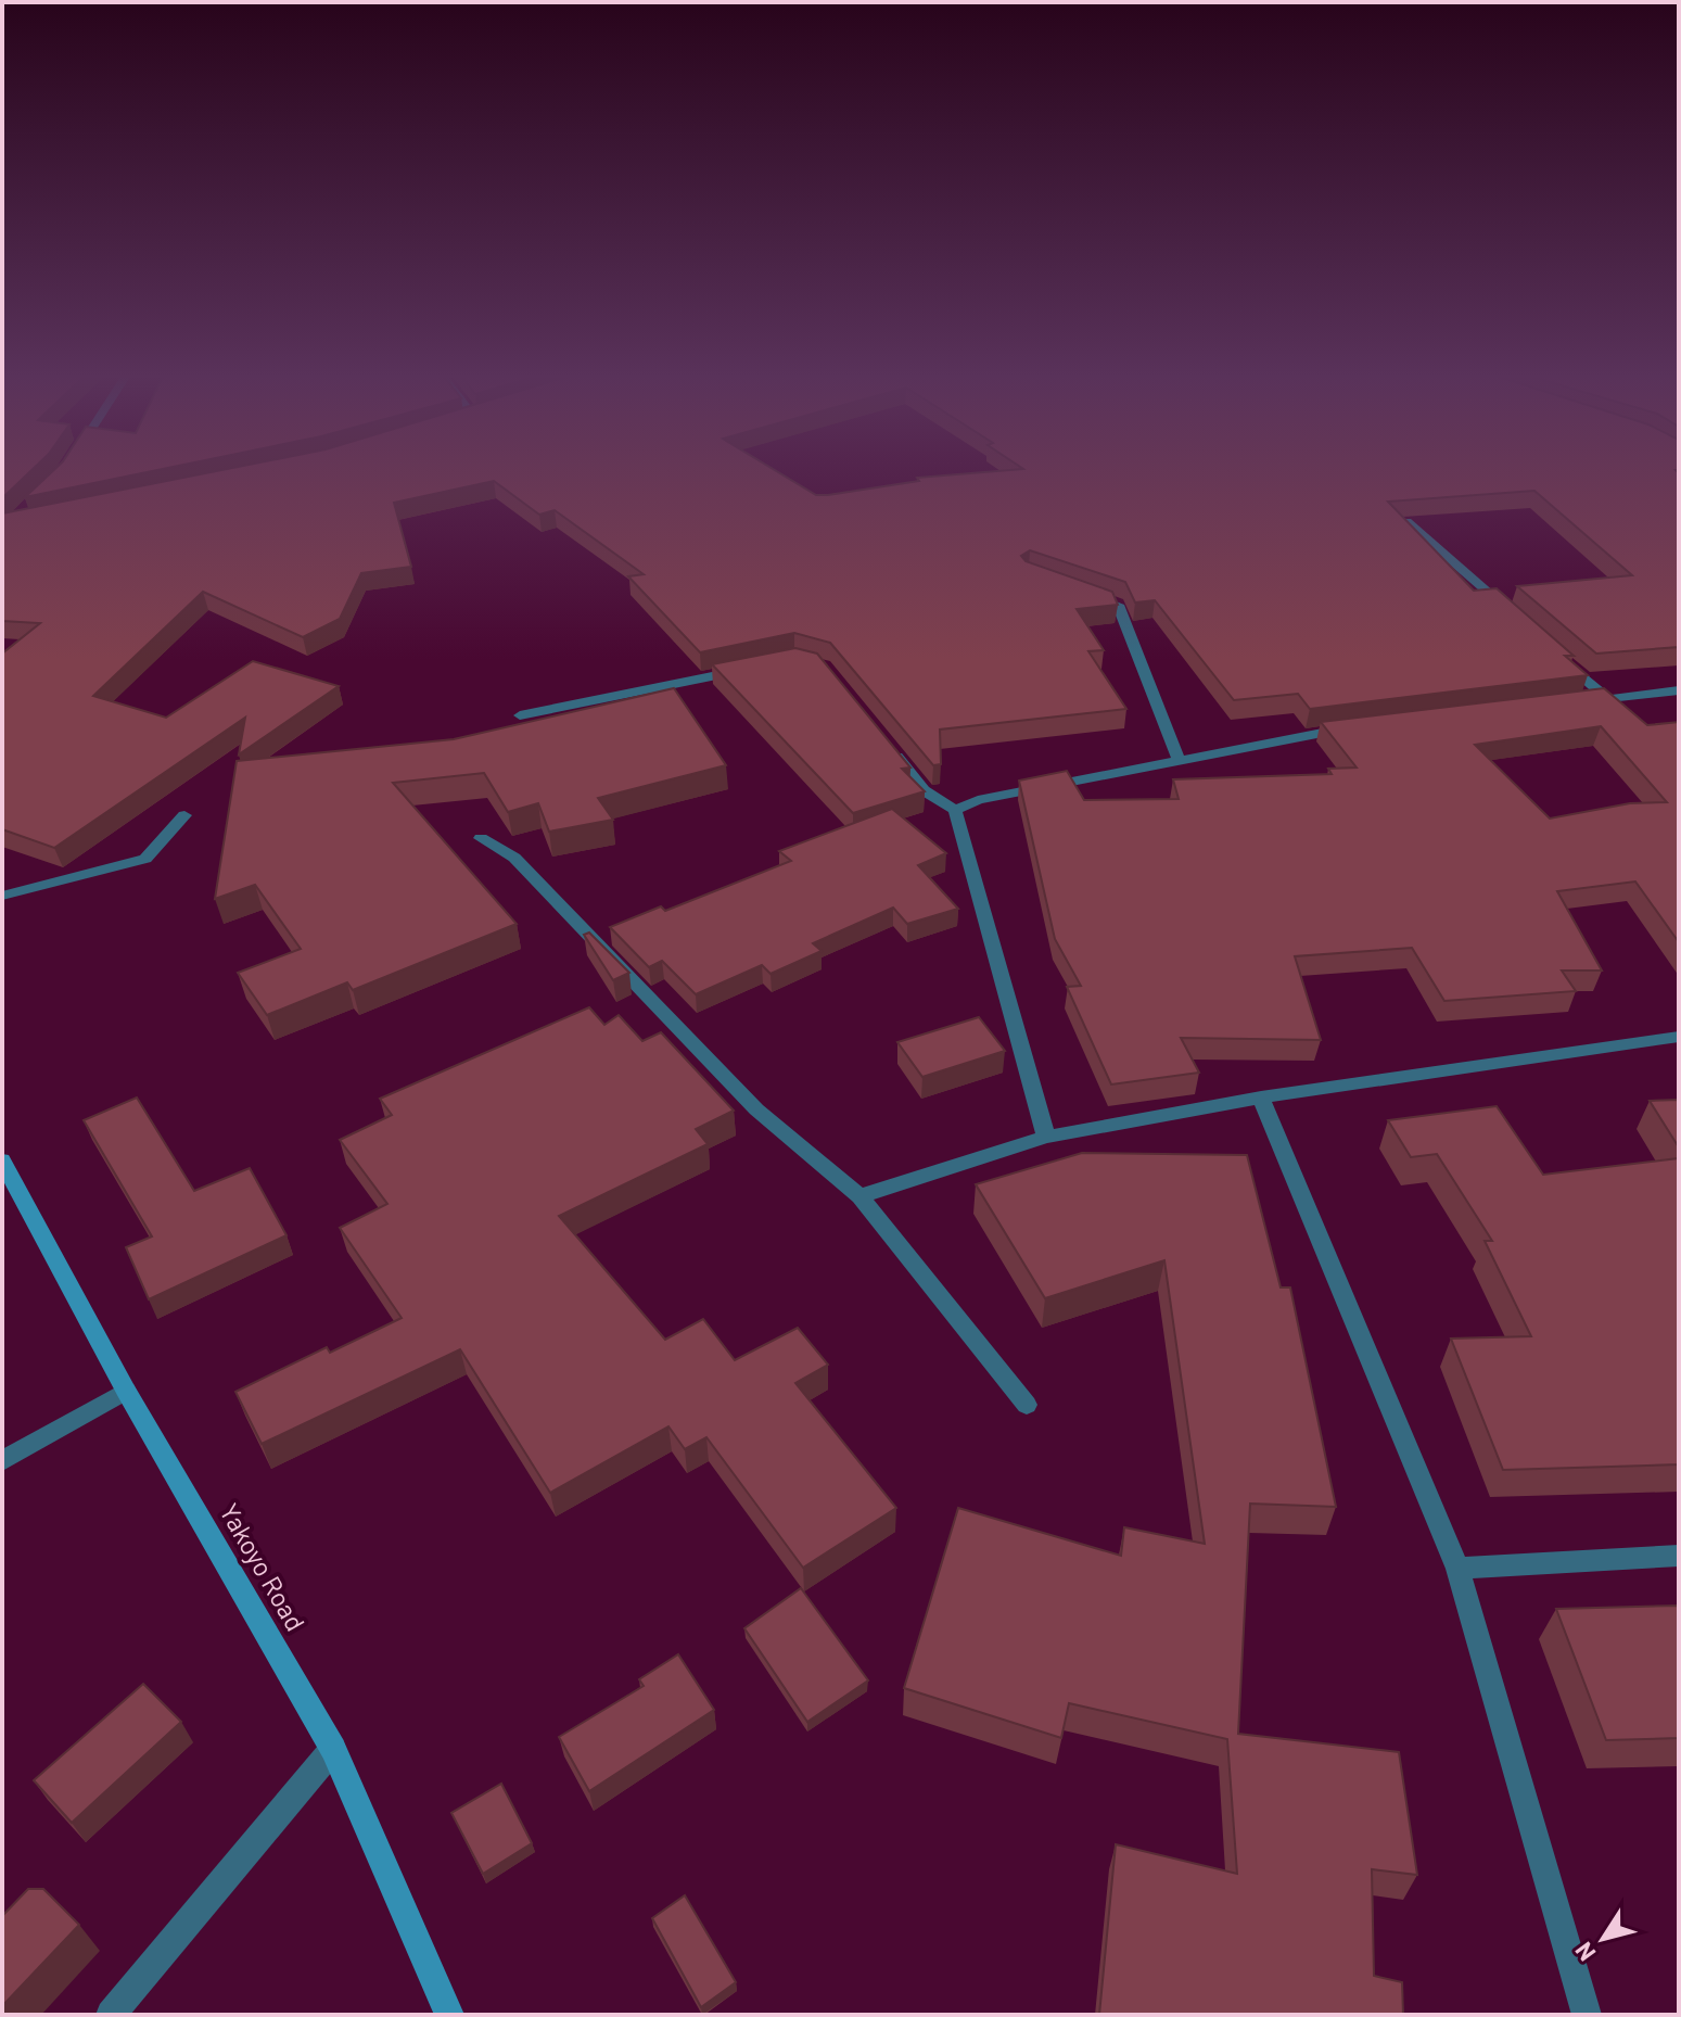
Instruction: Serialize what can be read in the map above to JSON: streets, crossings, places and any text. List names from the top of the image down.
{
  "streets": {
    "main road": ["Yakoyo Road"]
  },
  "north": "bottom left"
}
